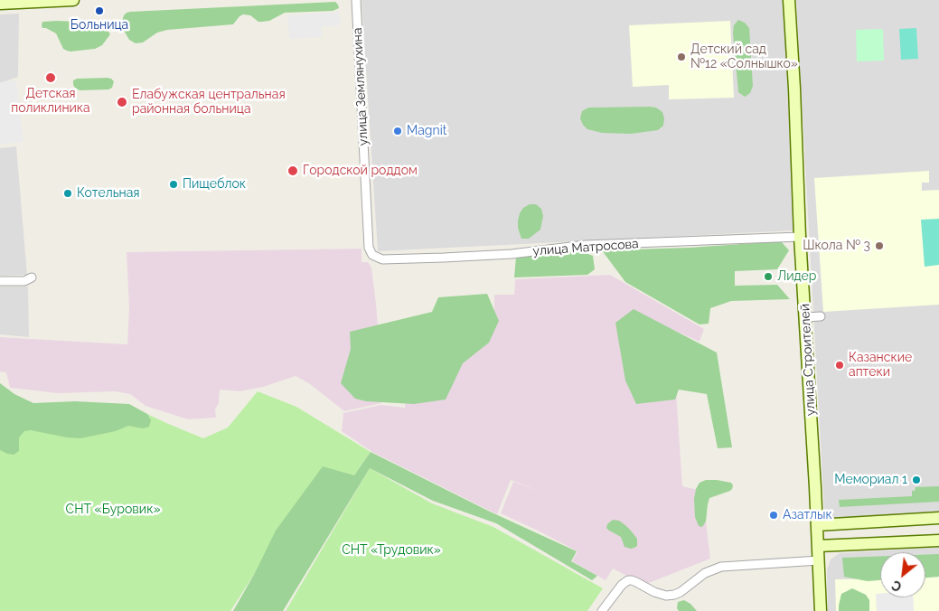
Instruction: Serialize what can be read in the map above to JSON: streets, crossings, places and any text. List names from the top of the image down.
{
  "streets": {
    "street": ["улица Землянухина", "улица Матросова", "улица Строителей"]
  },
  "crossings": [
    ["улица Землянухина", "улица Матросова"],
    ["улица Матросова", "улица Строителей"]
  ],
  "parks": ["СНТ «Буровик»", "СНТ «Трудовик»"],
  "places": [
    "Больница",
    "Детский сад №12 «Солнышко»",
    "Детская поликлиника",
    "Елабужская центральная районная больница",
    "Magnit",
    "Городской роддом",
    "Пищеблок",
    "Котельная",
    "Школа № 3",
    "Лидер",
    "Казанские аптеки",
    "Мемориал 1",
    "Азатлык"
  ],
  "north": "bottom left"
}
